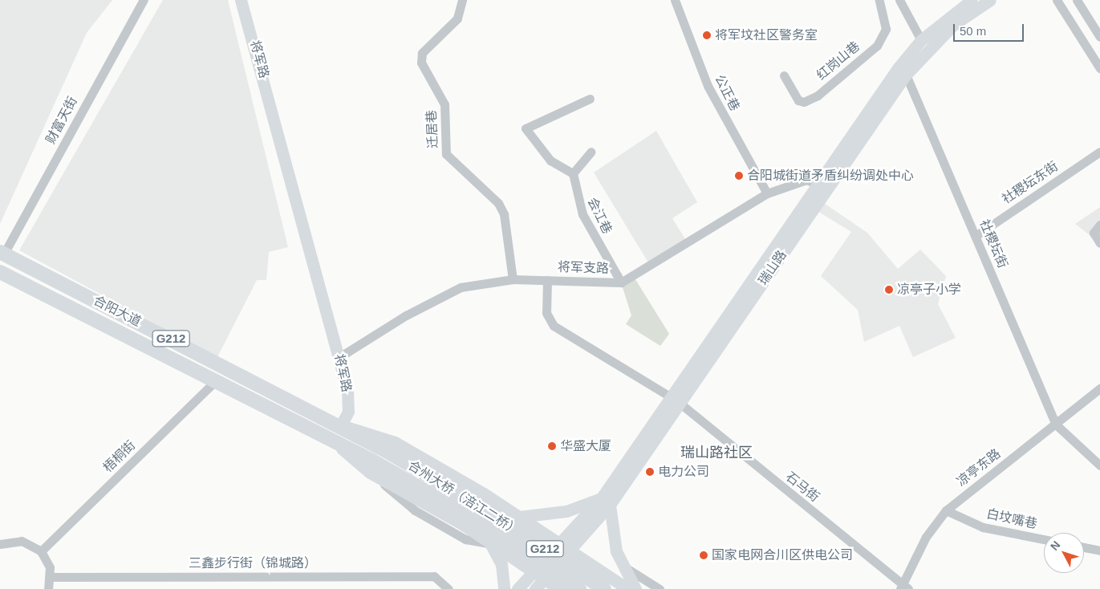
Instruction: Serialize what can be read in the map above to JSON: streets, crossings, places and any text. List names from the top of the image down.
{
  "streets": {
    "highway": ["合阳大道", "G212", "合州大桥（涪江二桥）"],
    "main road": ["将军路", "瑞山路"],
    "street": [
      "红岗山巷",
      "公正巷",
      "财富天街",
      "迁居巷",
      "社稷坛东街",
      "会江巷",
      "社稷坛街",
      "将军支路",
      "梧桐街",
      "凉亭东路",
      "石马街",
      "白坟嘴巷",
      "三鑫步行街（锦城路）"
    ]
  },
  "crossings": [
    ["将军路", "将军支路"],
    ["将军路", "合阳大道"],
    ["将军路", "合州大桥（涪江二桥）"],
    ["公正巷", "将军支路"],
    ["财富天街", "合阳大道"],
    ["迁居巷", "将军支路"],
    ["社稷坛东街", "社稷坛街"],
    ["会江巷", "将军支路"],
    ["社稷坛街", "瑞山路"],
    ["社稷坛街", "凉亭东路"],
    ["将军支路", "瑞山路"],
    ["将军支路", "石马街"],
    ["瑞山路", "石马街"],
    ["合阳大道", "梧桐街"],
    ["合阳大道", "合州大桥（涪江二桥）"],
    ["凉亭东路", "石马街"],
    ["凉亭东路", "白坟嘴巷"]
  ],
  "districts": ["瑞山路社区"],
  "places": [
    "将军坟社区警务室",
    "合阳城街道矛盾纠纷调处中心",
    "凉亭子小学",
    "华盛大厦",
    "电力公司",
    "国家电网合川区供电公司"
  ],
  "scale_bar": "50 m",
  "north": "top left"
}
